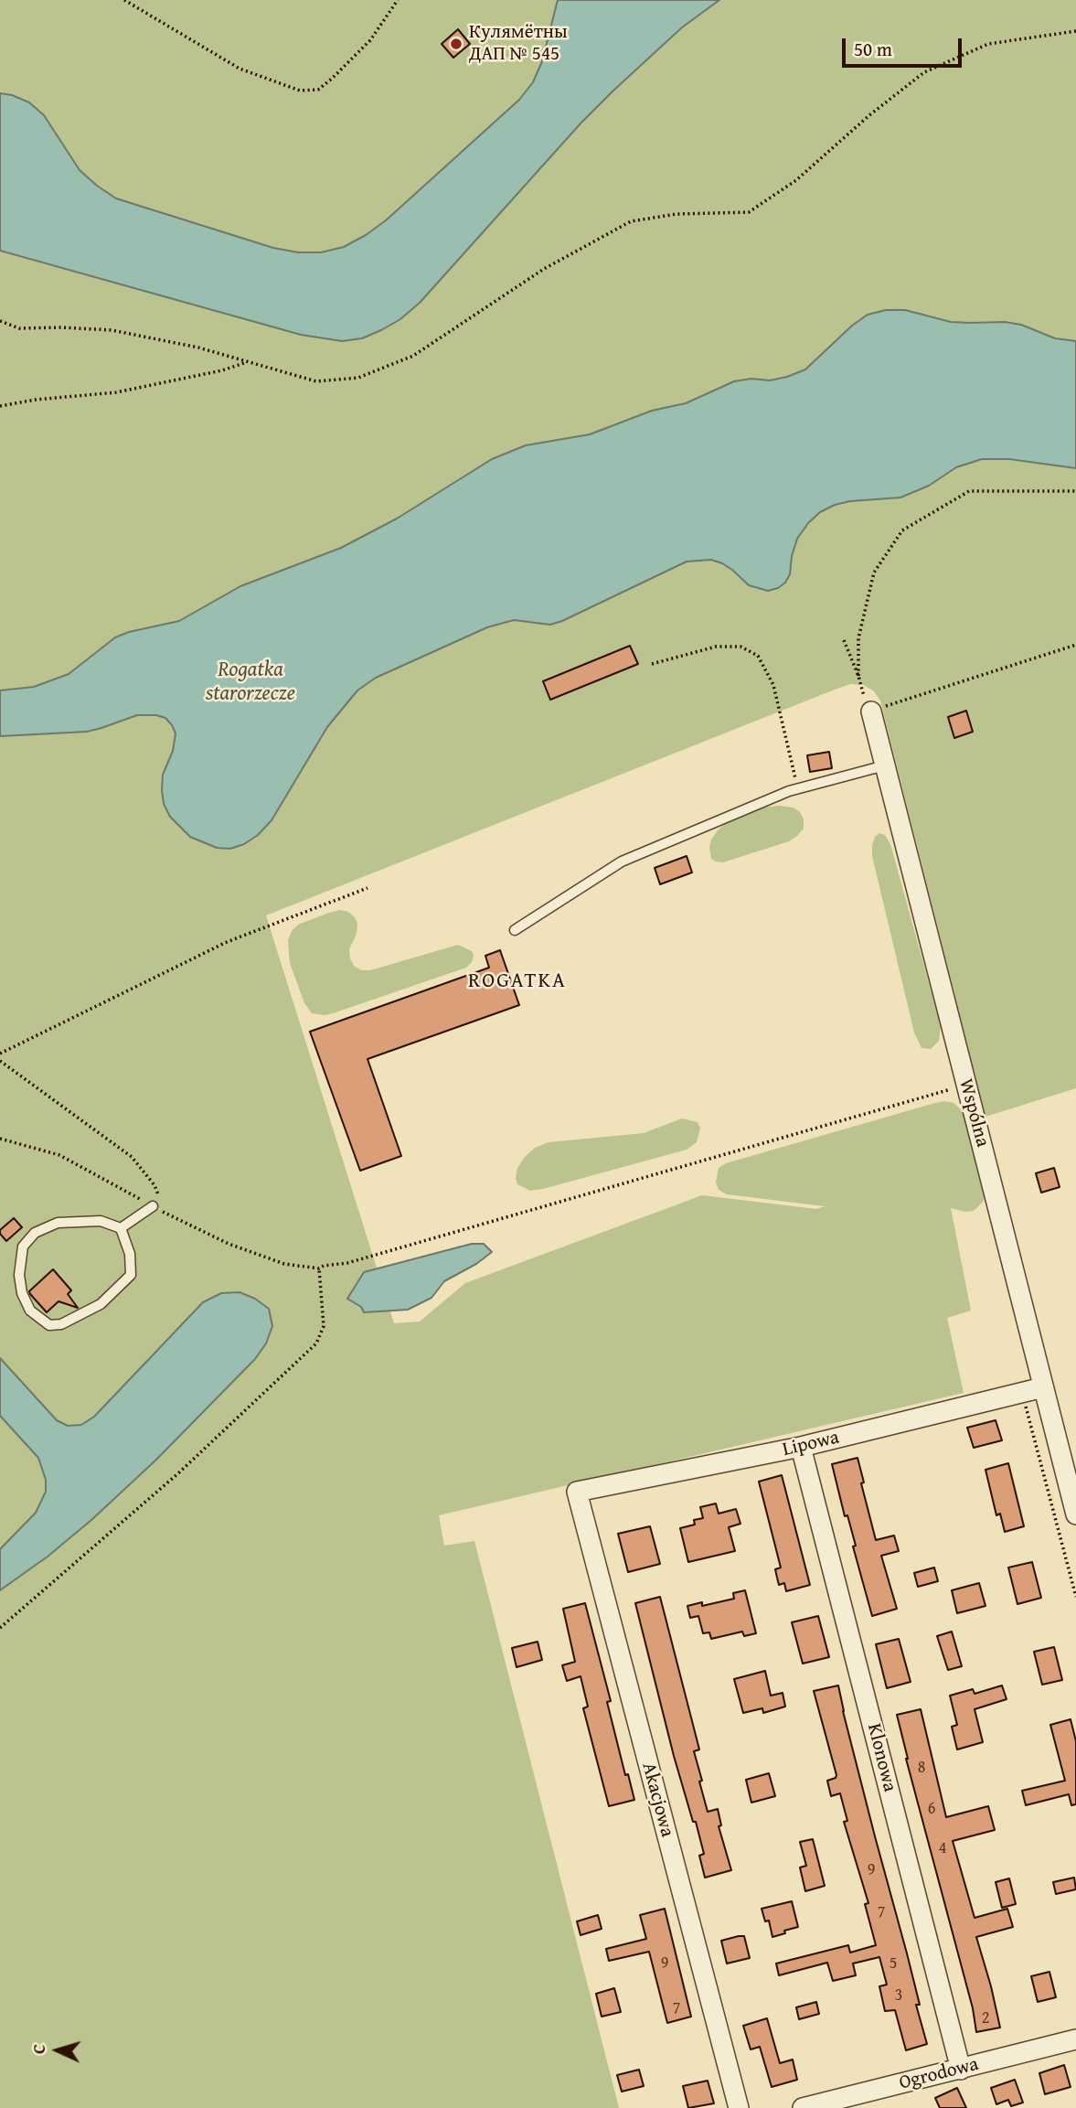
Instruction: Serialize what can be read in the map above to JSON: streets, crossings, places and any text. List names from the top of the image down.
{
  "streets": {
    "street": [
      "Wspólna",
      "Lipowa",
      "Klonowa",
      "Akacjowa",
      "Ogrodowa"
    ]
  },
  "crossings": [
    ["Wspólna", "Lipowa"],
    ["Lipowa", "Klonowa"],
    ["Lipowa", "Akacjowa"],
    ["Klonowa", "Ogrodowa"]
  ],
  "districts": ["ROGATKA"],
  "water": ["Rogatka starorzecze"],
  "places": ["Кулямётны ДАП № 545"],
  "house_numbers": [
    "8",
    "6",
    "4",
    "9",
    "7",
    "9",
    "5",
    "3",
    "7",
    "2"
  ],
  "scale_bar": "50 m",
  "north": "left"
}
